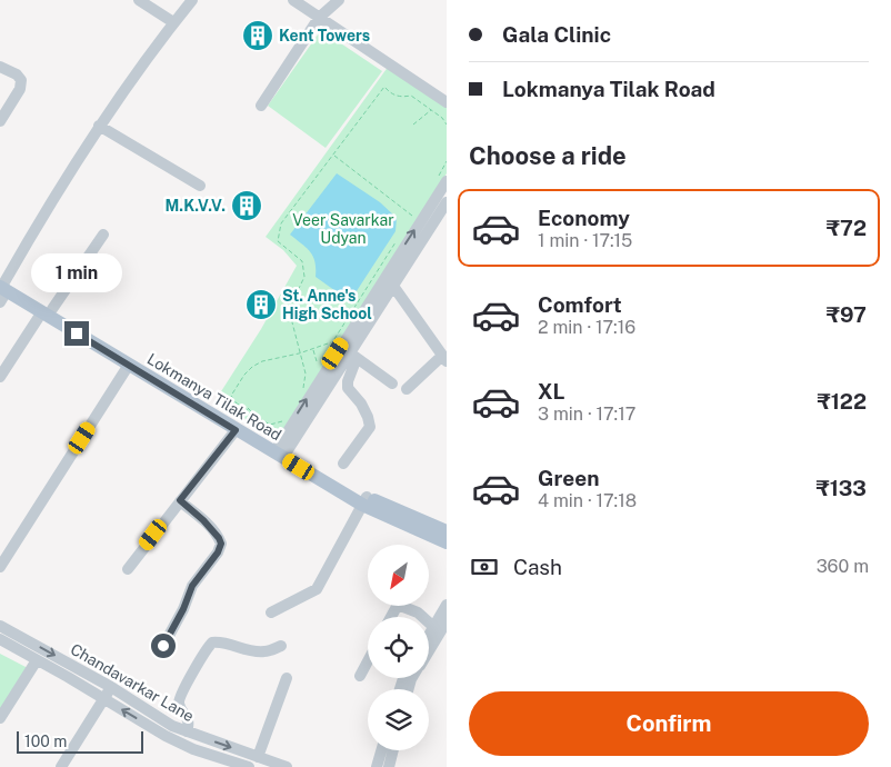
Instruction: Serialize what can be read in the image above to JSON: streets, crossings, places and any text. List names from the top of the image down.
{
  "streets": {
    "main road": ["Lokmanya Tilak Road"],
    "street": ["Chandavarkar Lane"]
  },
  "parks": ["Veer Savarkar Udyan"],
  "places": {
    "building": ["Kent Towers", "M.K.V.V.", "St. Anne's High School"]
  },
  "scale_bar": "100 m",
  "north": "bottom left",
  "page": {
    "banner": ["Gala Clinic", "Lokmanya Tilak Road"],
    "heading": "Choose a ride",
    "list": [
      {
        "name": "Economy",
        "note": "1 min · 17:15",
        "value": "₹72"
      },
      {
        "name": "Comfort",
        "note": "2 min · 17:16",
        "value": "₹97"
      },
      {
        "name": "XL",
        "note": "3 min · 17:17",
        "value": "₹122"
      },
      {
        "name": "Green",
        "note": "4 min · 17:18",
        "value": "₹133"
      }
    ],
    "bubble": "1 min",
    "pay": ["Cash", "360 m"],
    "buttons": "Confirm",
    "scale": "100 m"
  }
}
